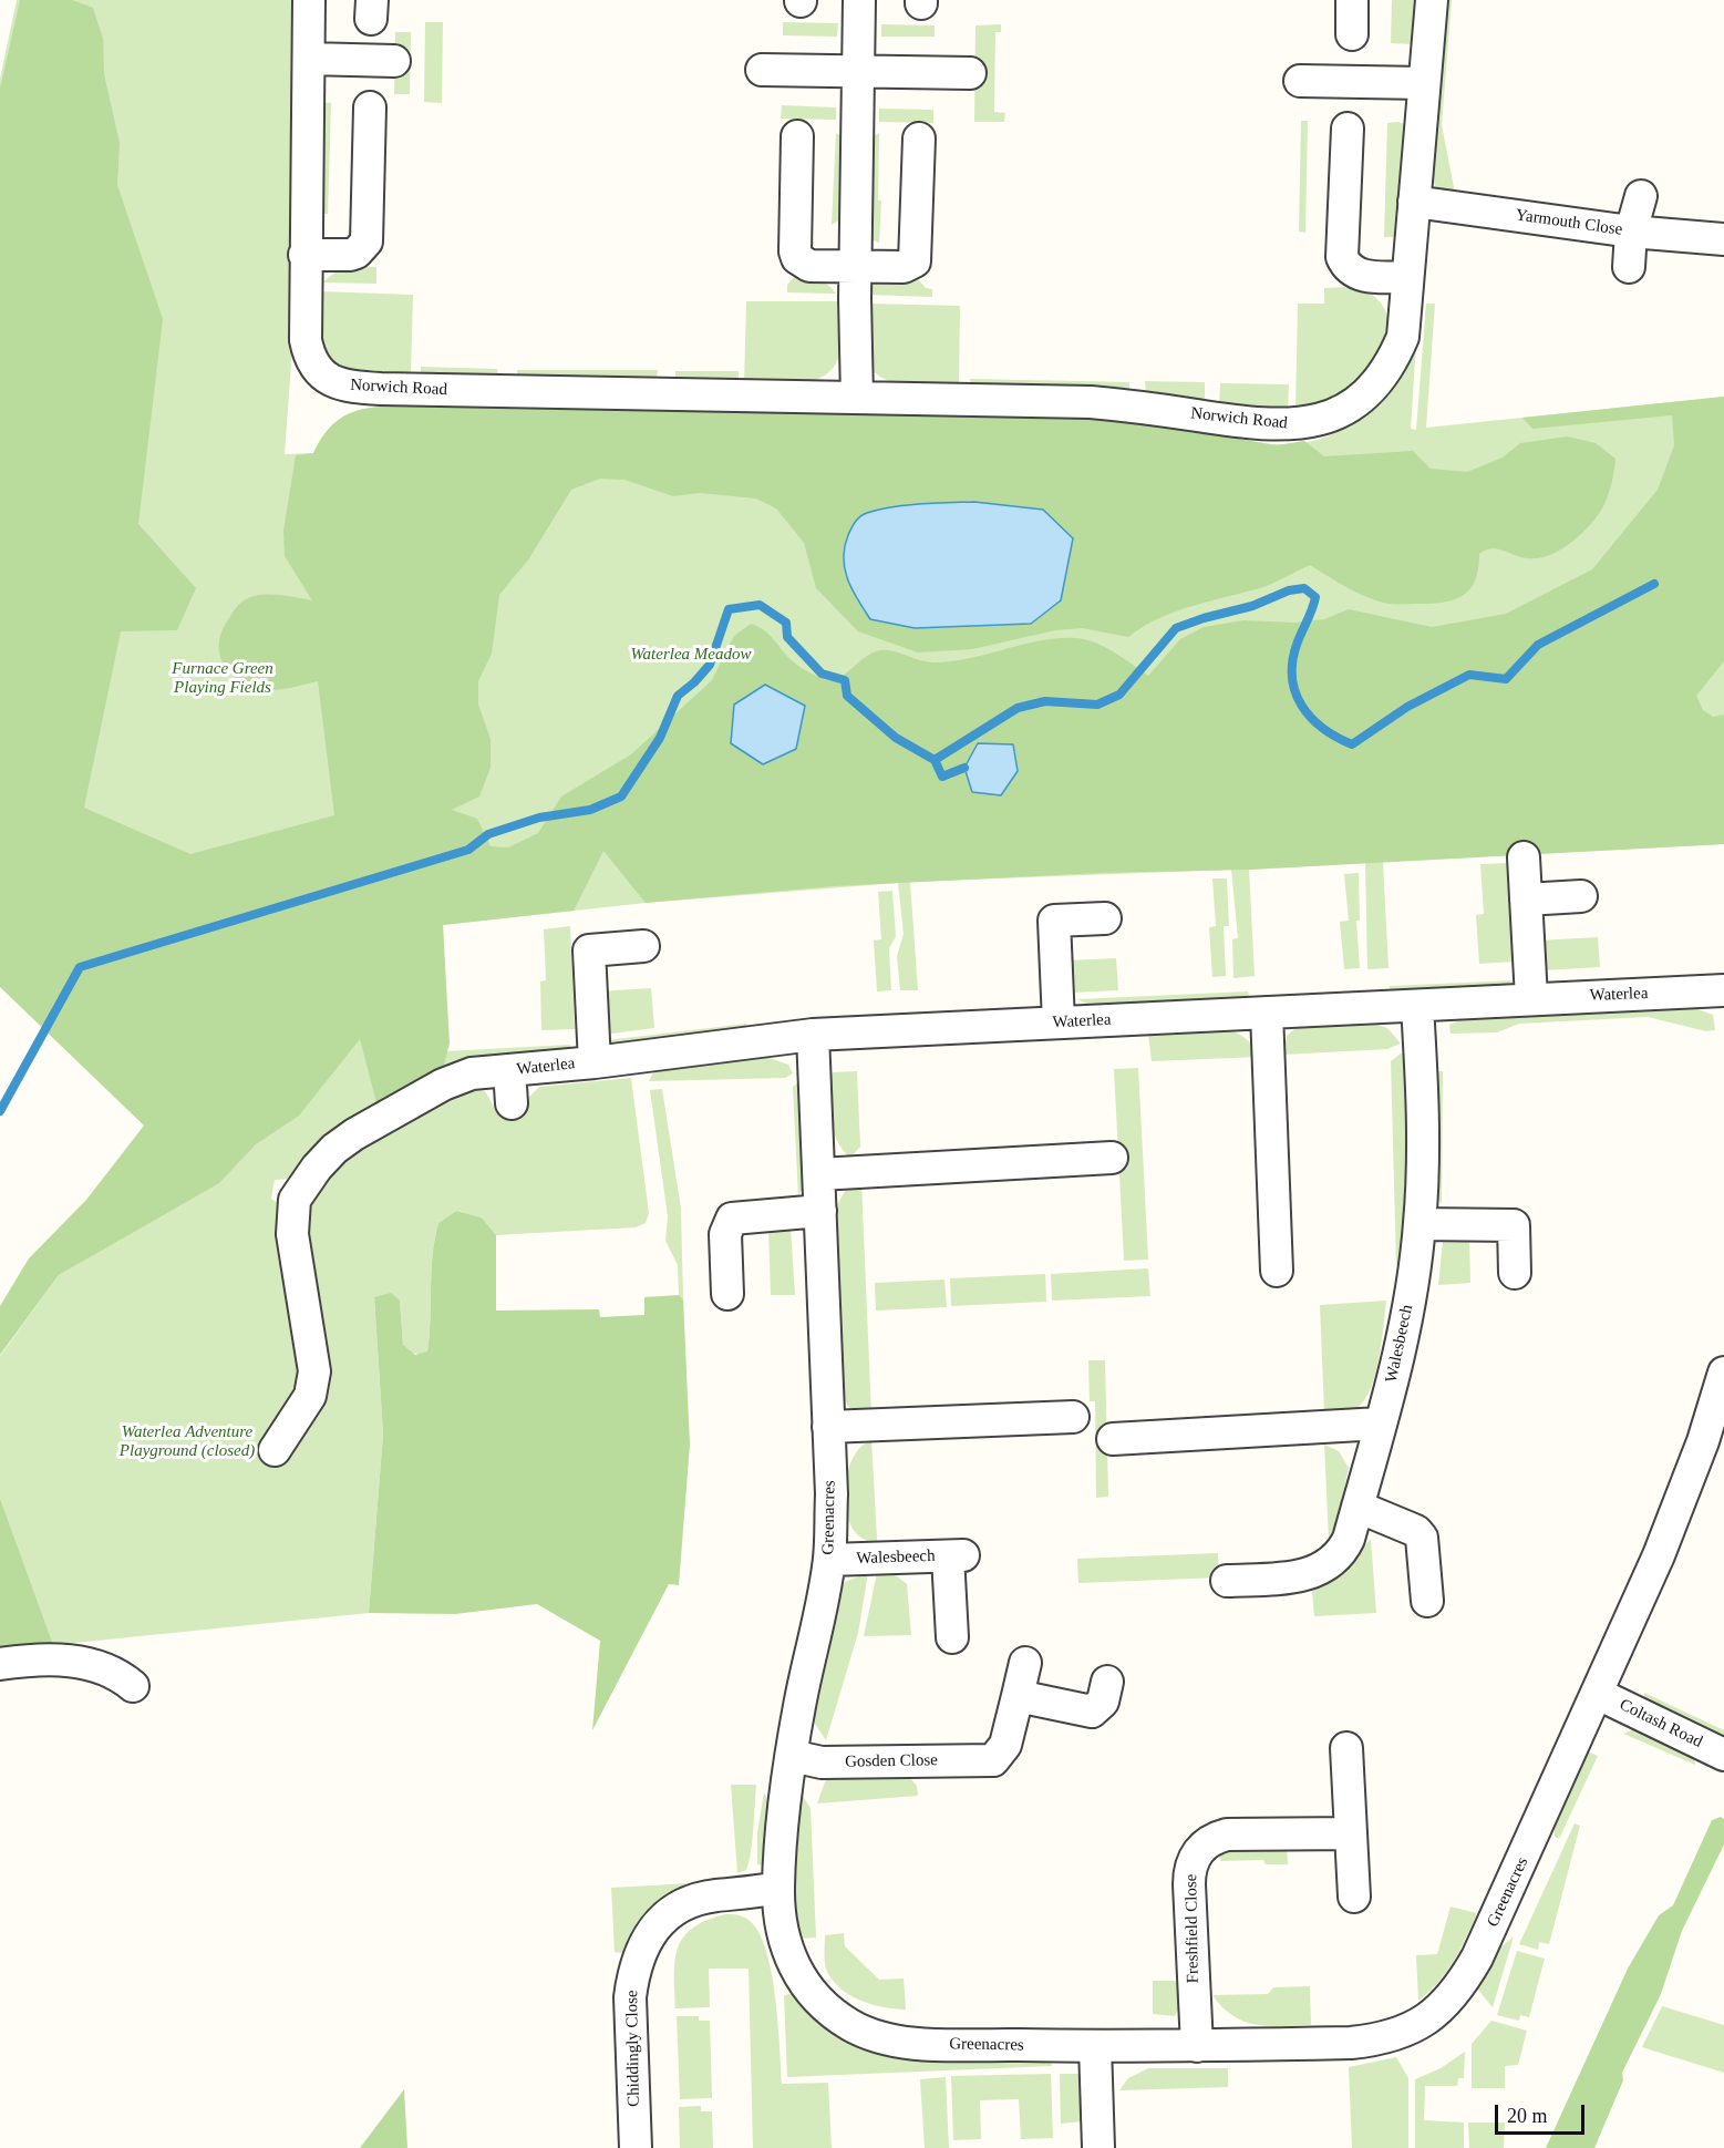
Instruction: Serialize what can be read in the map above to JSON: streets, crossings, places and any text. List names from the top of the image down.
{
  "streets": {
    "street": [
      "Yarmouth Close",
      "Norwich Road",
      "Waterlea",
      "Walesbeech",
      "Greenacres",
      "Coltash Road",
      "Gosden Close",
      "Freshfield Close",
      "Chiddingly Close"
    ]
  },
  "crossings": [
    ["Yarmouth Close", "Norwich Road"],
    ["Waterlea", "Walesbeech"],
    ["Waterlea", "Greenacres"],
    ["Walesbeech", "Greenacres"],
    ["Greenacres", "Coltash Road"],
    ["Greenacres", "Gosden Close"],
    ["Greenacres", "Freshfield Close"],
    ["Greenacres", "Chiddingly Close"]
  ],
  "parks": ["Waterlea Meadow", "Furnace Green Playing Fields", "Waterlea Adventure Playground (closed)"],
  "scale_bar": "20 m"
}
